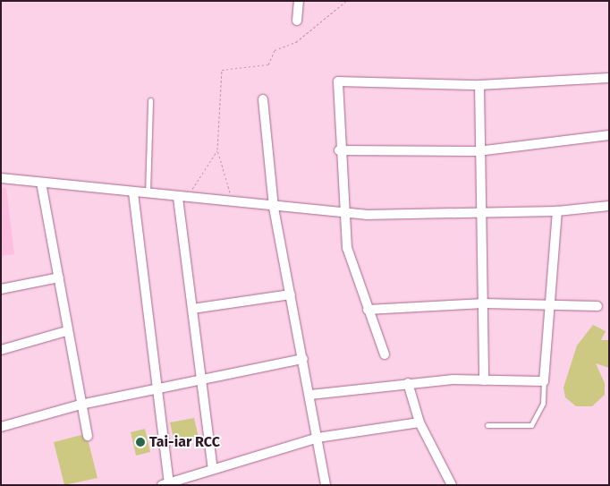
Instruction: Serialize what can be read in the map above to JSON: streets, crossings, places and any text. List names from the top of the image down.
{
  "places": ["Tai-iar RCC"]
}
